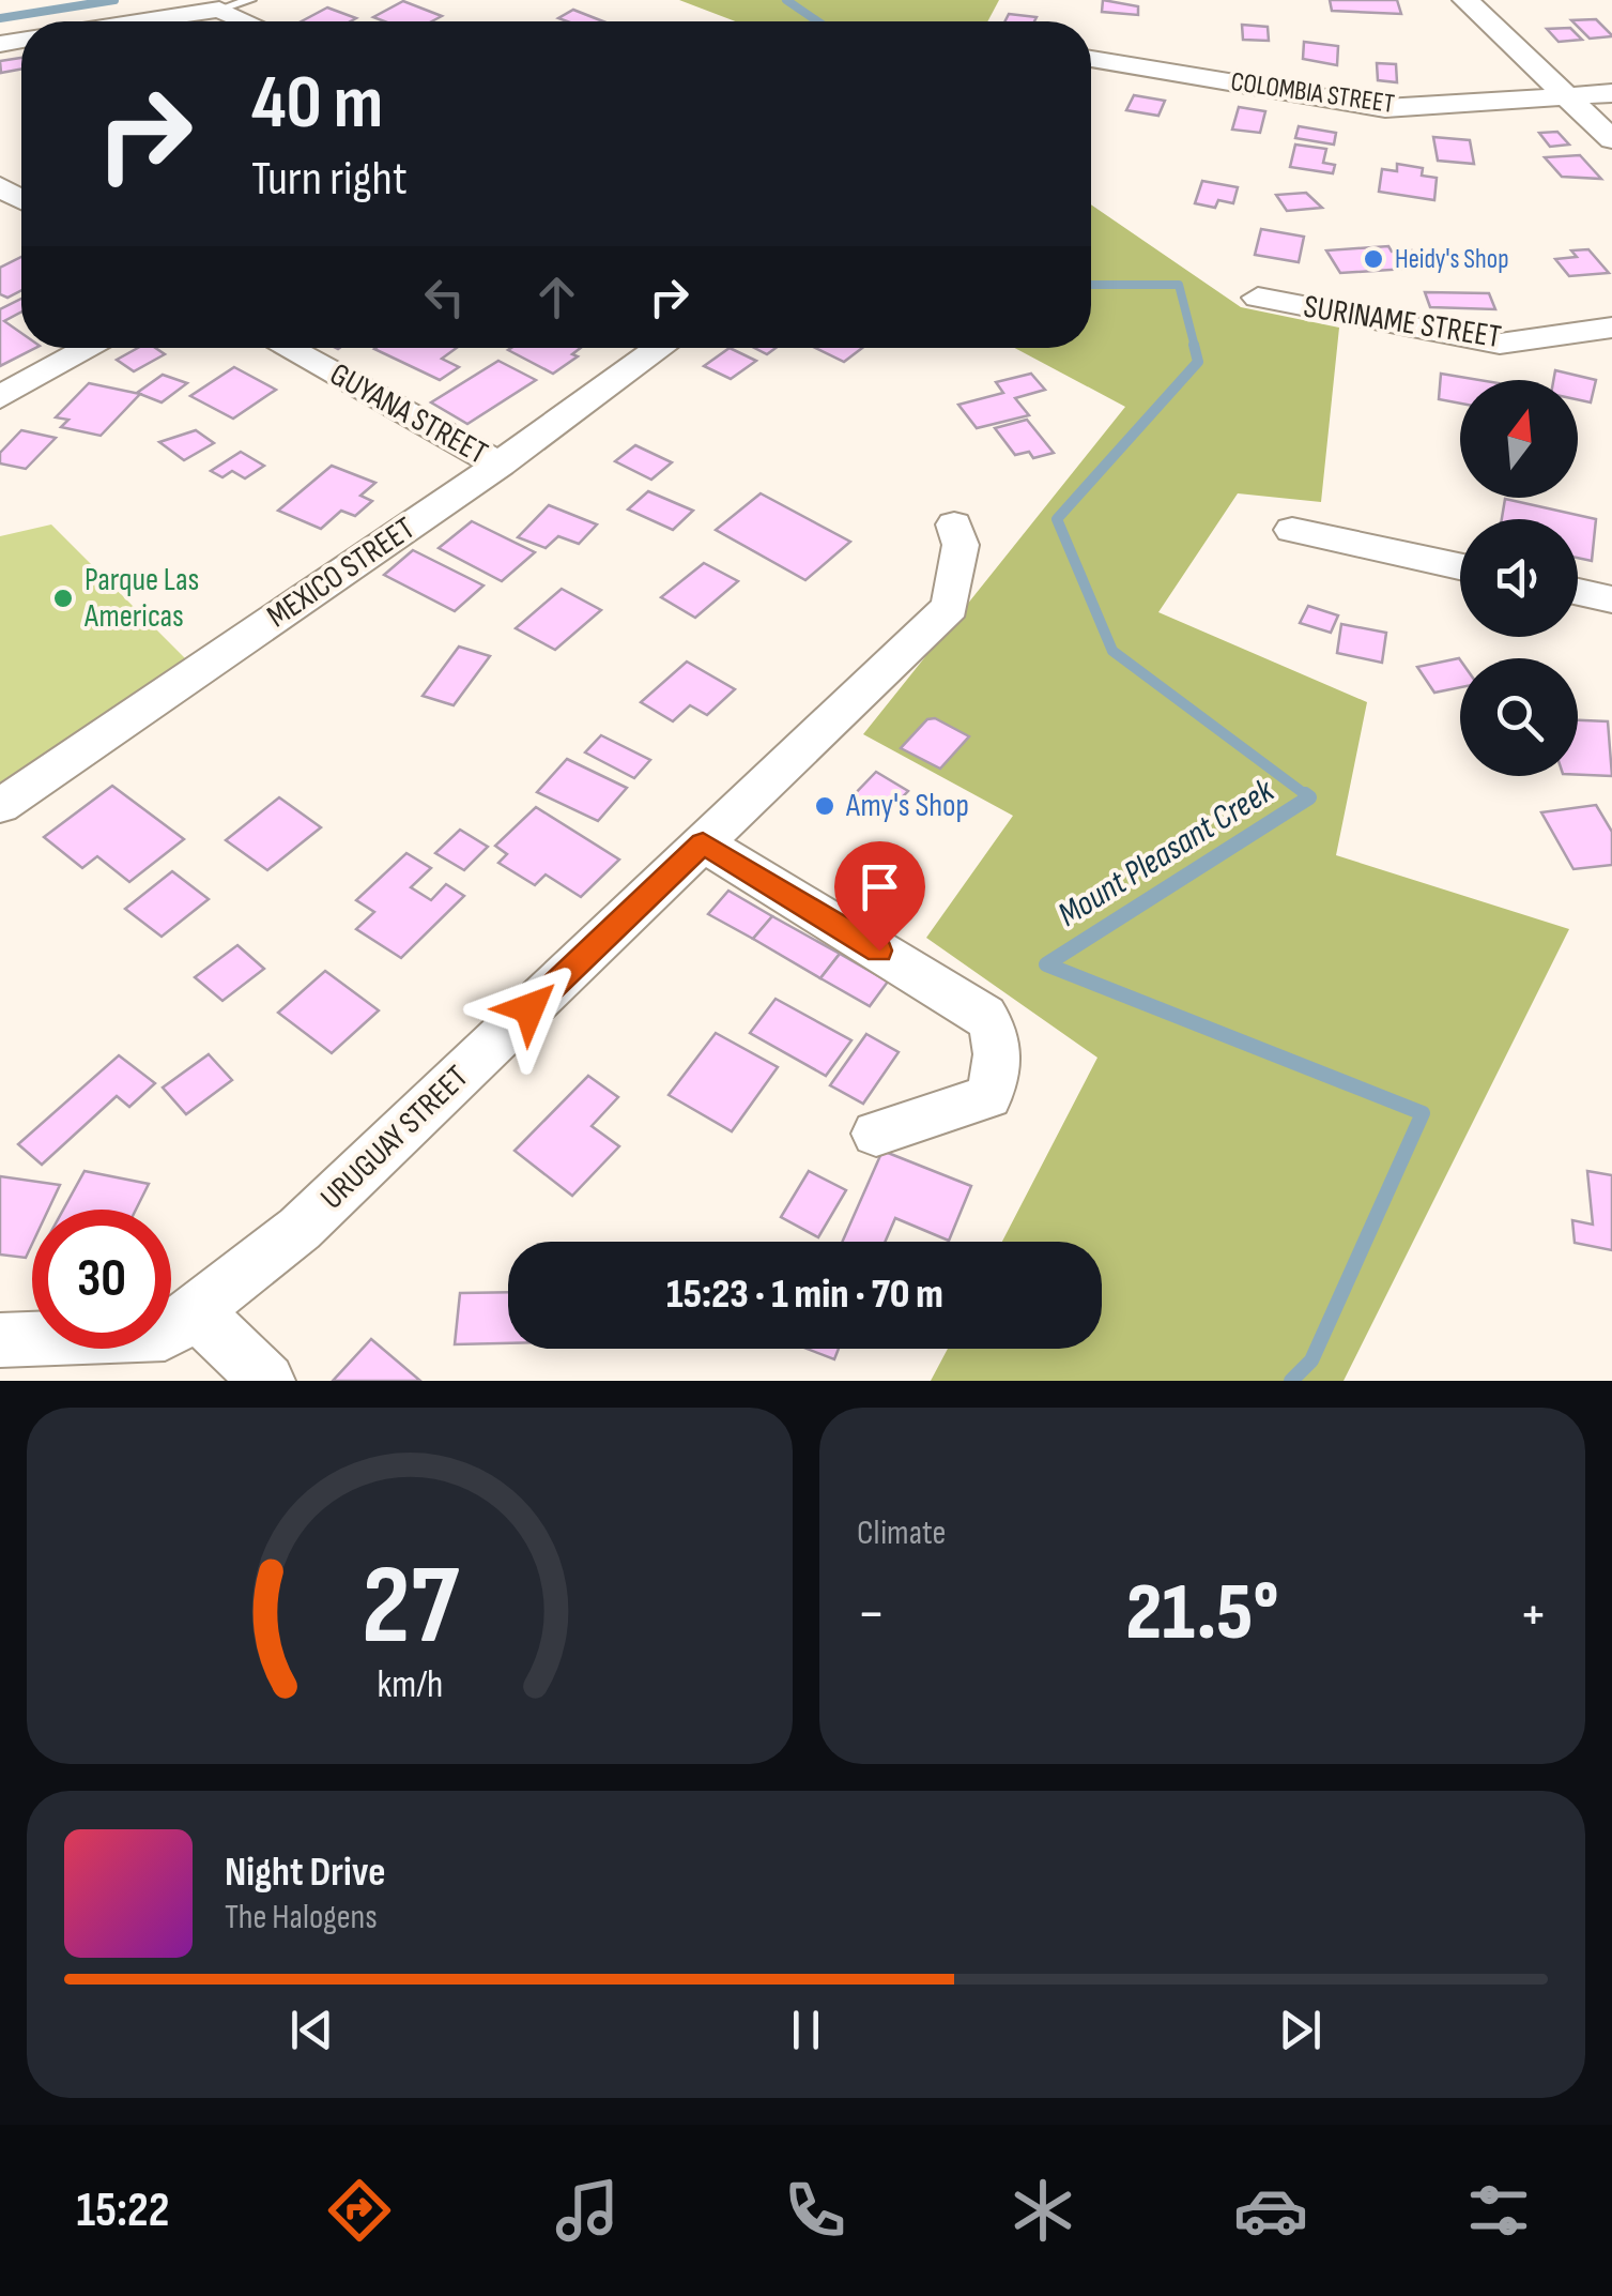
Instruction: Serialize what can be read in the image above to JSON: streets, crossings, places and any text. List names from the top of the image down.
{
  "streets": {
    "street": [
      "COLOMBIA STREET",
      "SURINAME STREET",
      "GUYANA STREET",
      "MEXICO STREET",
      "URUGUAY STREET"
    ]
  },
  "crossings": [
    ["GUYANA STREET", "MEXICO STREET"]
  ],
  "water": ["Mount Pleasant Creek"],
  "places": ["Heidy's Shop", "Parque Las Americas", "Amy's Shop"],
  "north": "top",
  "page": {
    "turn": ["40 m", "Turn right"],
    "limit": "30",
    "trip": "15:23 · 1 min · 70 m",
    "tile": "Climate",
    "heat": ["−", "21.5°", "+"],
    "song": ["Night Drive", "The Halogens"],
    "tabs": "15:22",
    "gauge": ["27", "km/h"]
  }
}
